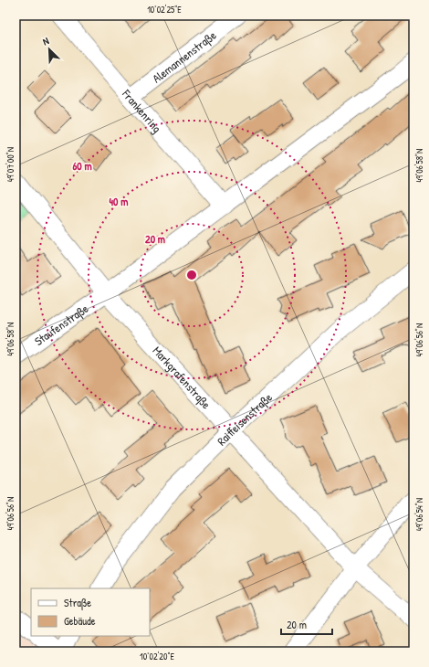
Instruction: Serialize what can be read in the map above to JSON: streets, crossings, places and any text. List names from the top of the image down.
{
  "streets": {
    "street": [
      "Alemannenstraße",
      "Frankenring",
      "Staufenstraße",
      "Markgrafenstraße",
      "Raiffeisenstraße"
    ]
  },
  "crossings": [
    ["Alemannenstraße", "Frankenring"],
    ["Staufenstraße", "Markgrafenstraße"],
    ["Markgrafenstraße", "Raiffeisenstraße"]
  ],
  "legend": ["Straße", "Gebäude"],
  "scale_bar": "20 m",
  "north": "top left",
  "coordinates": [
    "10°02'25\"E",
    "49°07'00\"N",
    "49°06'58\"N",
    "49°06'56\"N",
    "49°06'54\"N",
    "10°02'20\"E"
  ],
  "rings": ["60 m", "40 m", "20 m"]
}
